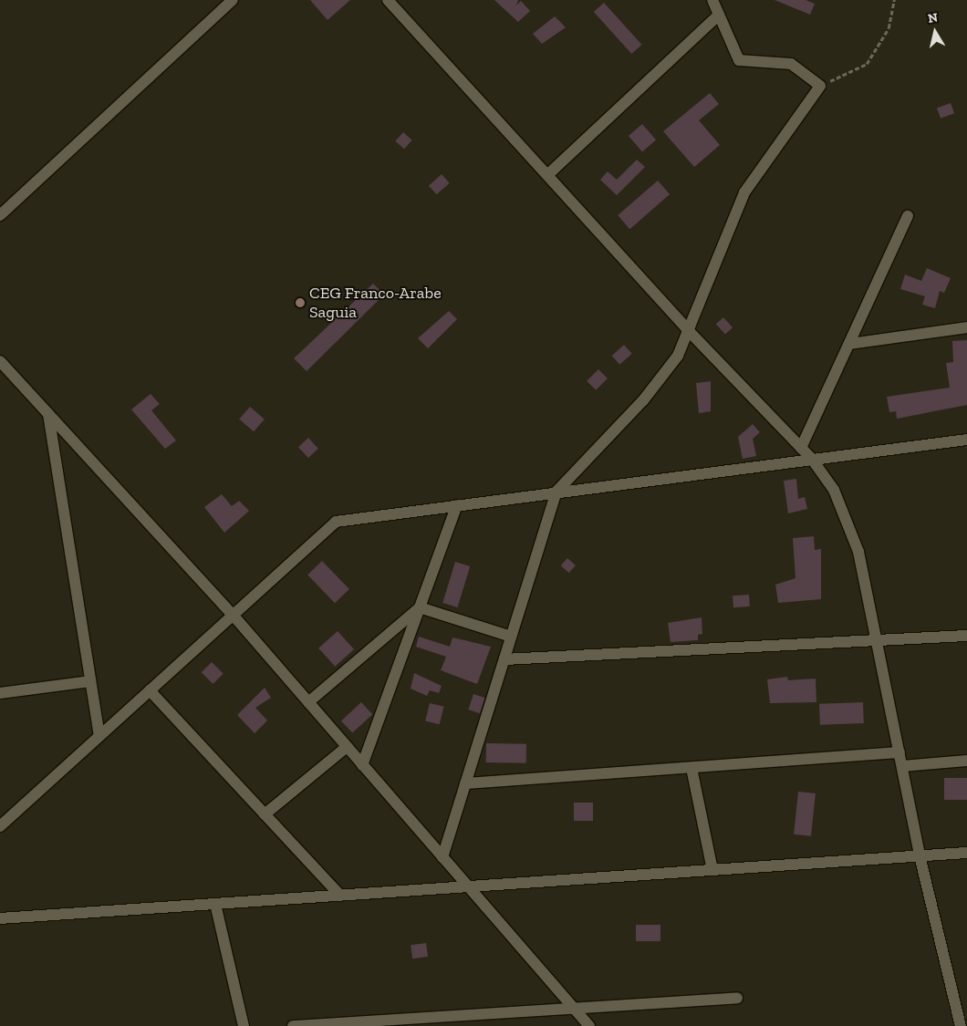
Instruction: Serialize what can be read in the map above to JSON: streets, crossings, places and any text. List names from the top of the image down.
{
  "places": ["CEG Franco-Arabe Saguia"],
  "north": "top"
}
